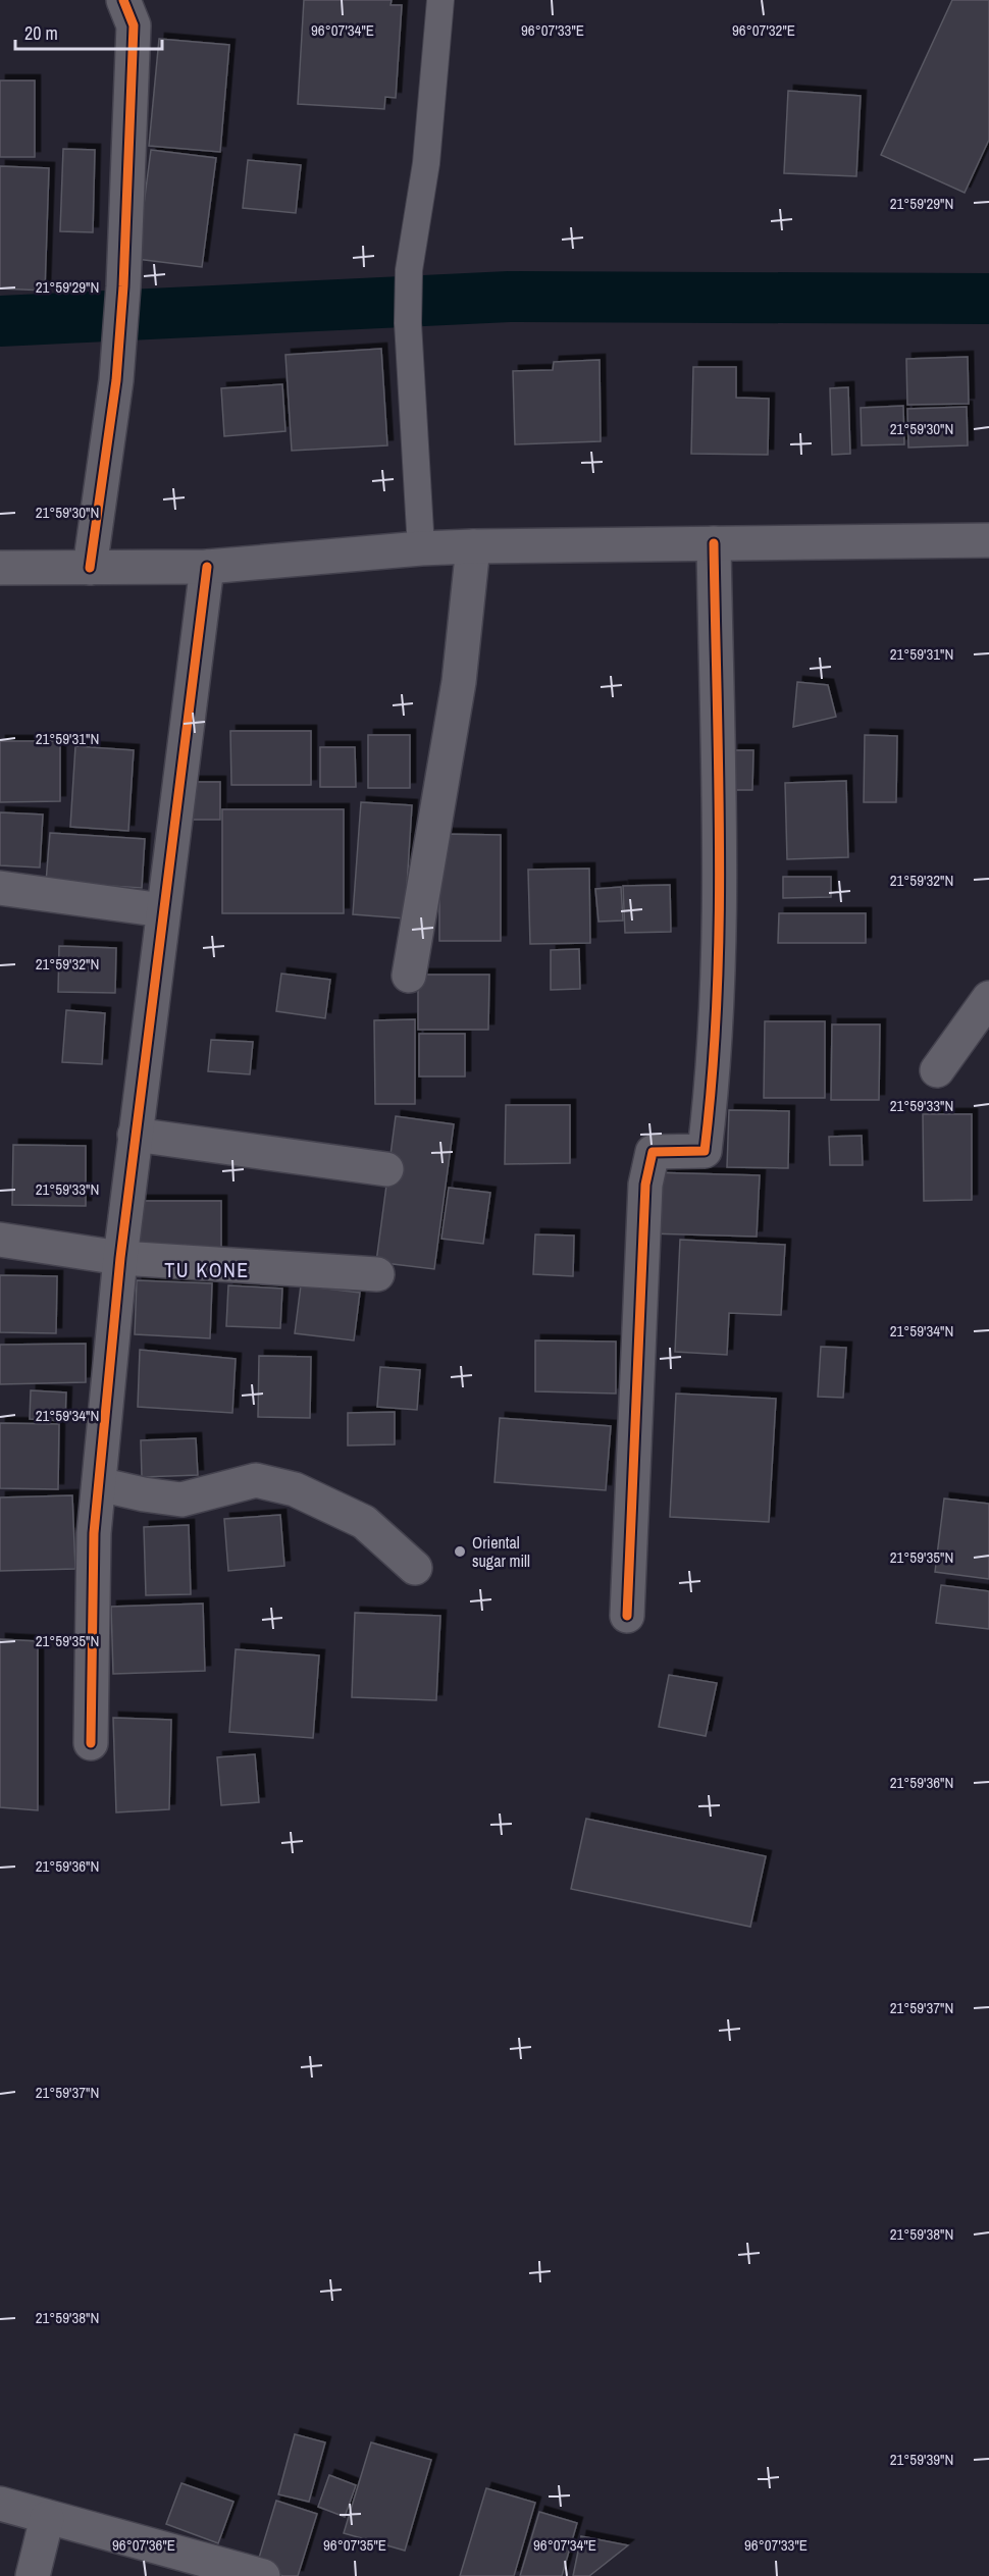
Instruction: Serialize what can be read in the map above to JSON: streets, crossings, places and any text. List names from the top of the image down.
{
  "districts": ["TU KONE"],
  "places": ["Oriental sugar mill"],
  "scale_bar": "20 m",
  "coordinates": [
    "96°07'34\"E",
    "96°07'33\"E",
    "96°07'32\"E",
    "21°59'29\"N",
    "21°59'30\"N",
    "21°59'31\"N",
    "21°59'32\"N",
    "21°59'33\"N",
    "21°59'34\"N",
    "21°59'35\"N",
    "21°59'36\"N",
    "21°59'37\"N",
    "21°59'38\"N",
    "21°59'39\"N",
    "96°07'36\"E",
    "96°07'35\"E"
  ]
}
